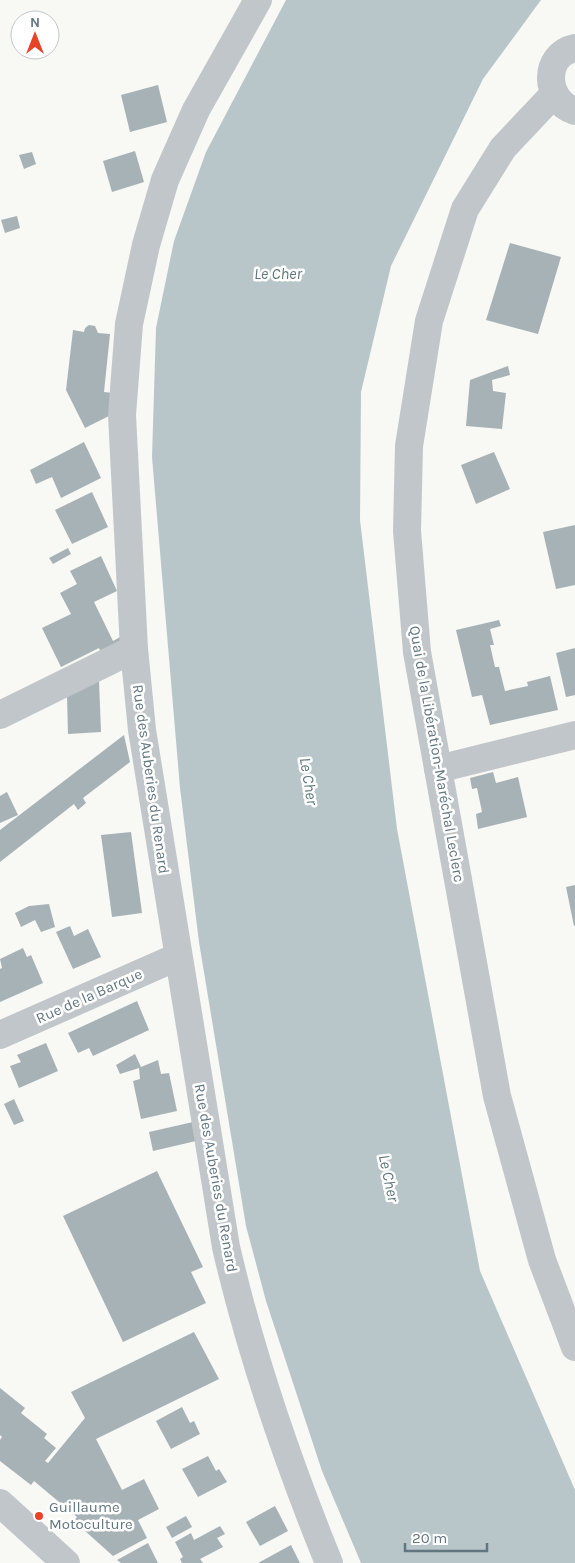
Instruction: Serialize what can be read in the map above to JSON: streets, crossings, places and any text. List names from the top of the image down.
{
  "streets": {
    "street": ["Quai de la Libération-Maréchal Leclerc", "Rue des Auberies du Renard", "Rue de la Barque"]
  },
  "crossings": [
    ["Rue des Auberies du Renard", "Rue de la Barque"]
  ],
  "water": ["Le Cher"],
  "places": ["Guillaume Motoculture"],
  "scale_bar": "20 m",
  "north": "top"
}
